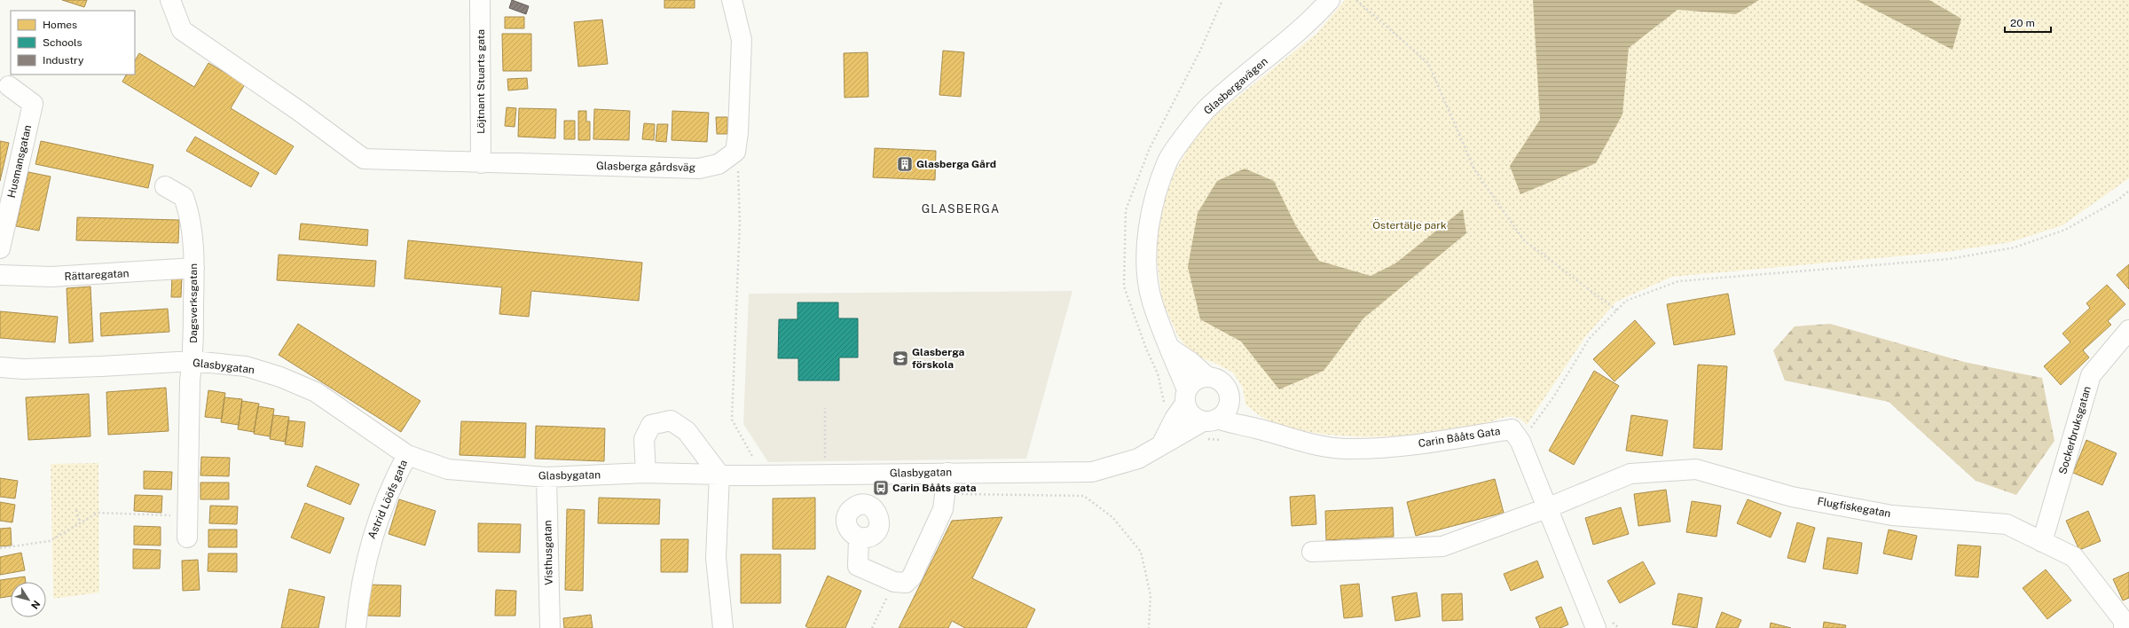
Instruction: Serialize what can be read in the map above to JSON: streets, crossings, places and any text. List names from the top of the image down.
{
  "streets": {
    "street": [
      "Löjtnant Stuarts gata",
      "Glasbergavägen",
      "Husmansgatan",
      "Glasberga gårdsväg",
      "Rättaregatan",
      "Dagsverksgatan",
      "Glasbygatan",
      "Sockerbruksgatan",
      "Carin Bååts Gata",
      "Astrid Lööfs gata",
      "Flugfiskegatan",
      "Visthusgatan"
    ]
  },
  "crossings": [
    ["Löjtnant Stuarts gata", "Glasberga gårdsväg"],
    ["Glasbergavägen", "Glasbygatan"],
    ["Glasbergavägen", "Carin Bååts Gata"],
    ["Rättaregatan", "Dagsverksgatan"],
    ["Dagsverksgatan", "Glasbygatan"],
    ["Glasbygatan", "Carin Bååts Gata"],
    ["Glasbygatan", "Astrid Lööfs gata"],
    ["Glasbygatan", "Visthusgatan"],
    ["Sockerbruksgatan", "Flugfiskegatan"],
    ["Carin Bååts Gata", "Flugfiskegatan"]
  ],
  "districts": ["GLASBERGA"],
  "parks": ["Östertälje park"],
  "places": {
    "building": ["Glasberga Gård"],
    "school or university": ["Glasberga förskola"],
    "bus stop": ["Carin Bååts gata"]
  },
  "legend": ["Homes", "Schools", "Industry"],
  "scale_bar": "20 m",
  "north": "bottom right"
}
